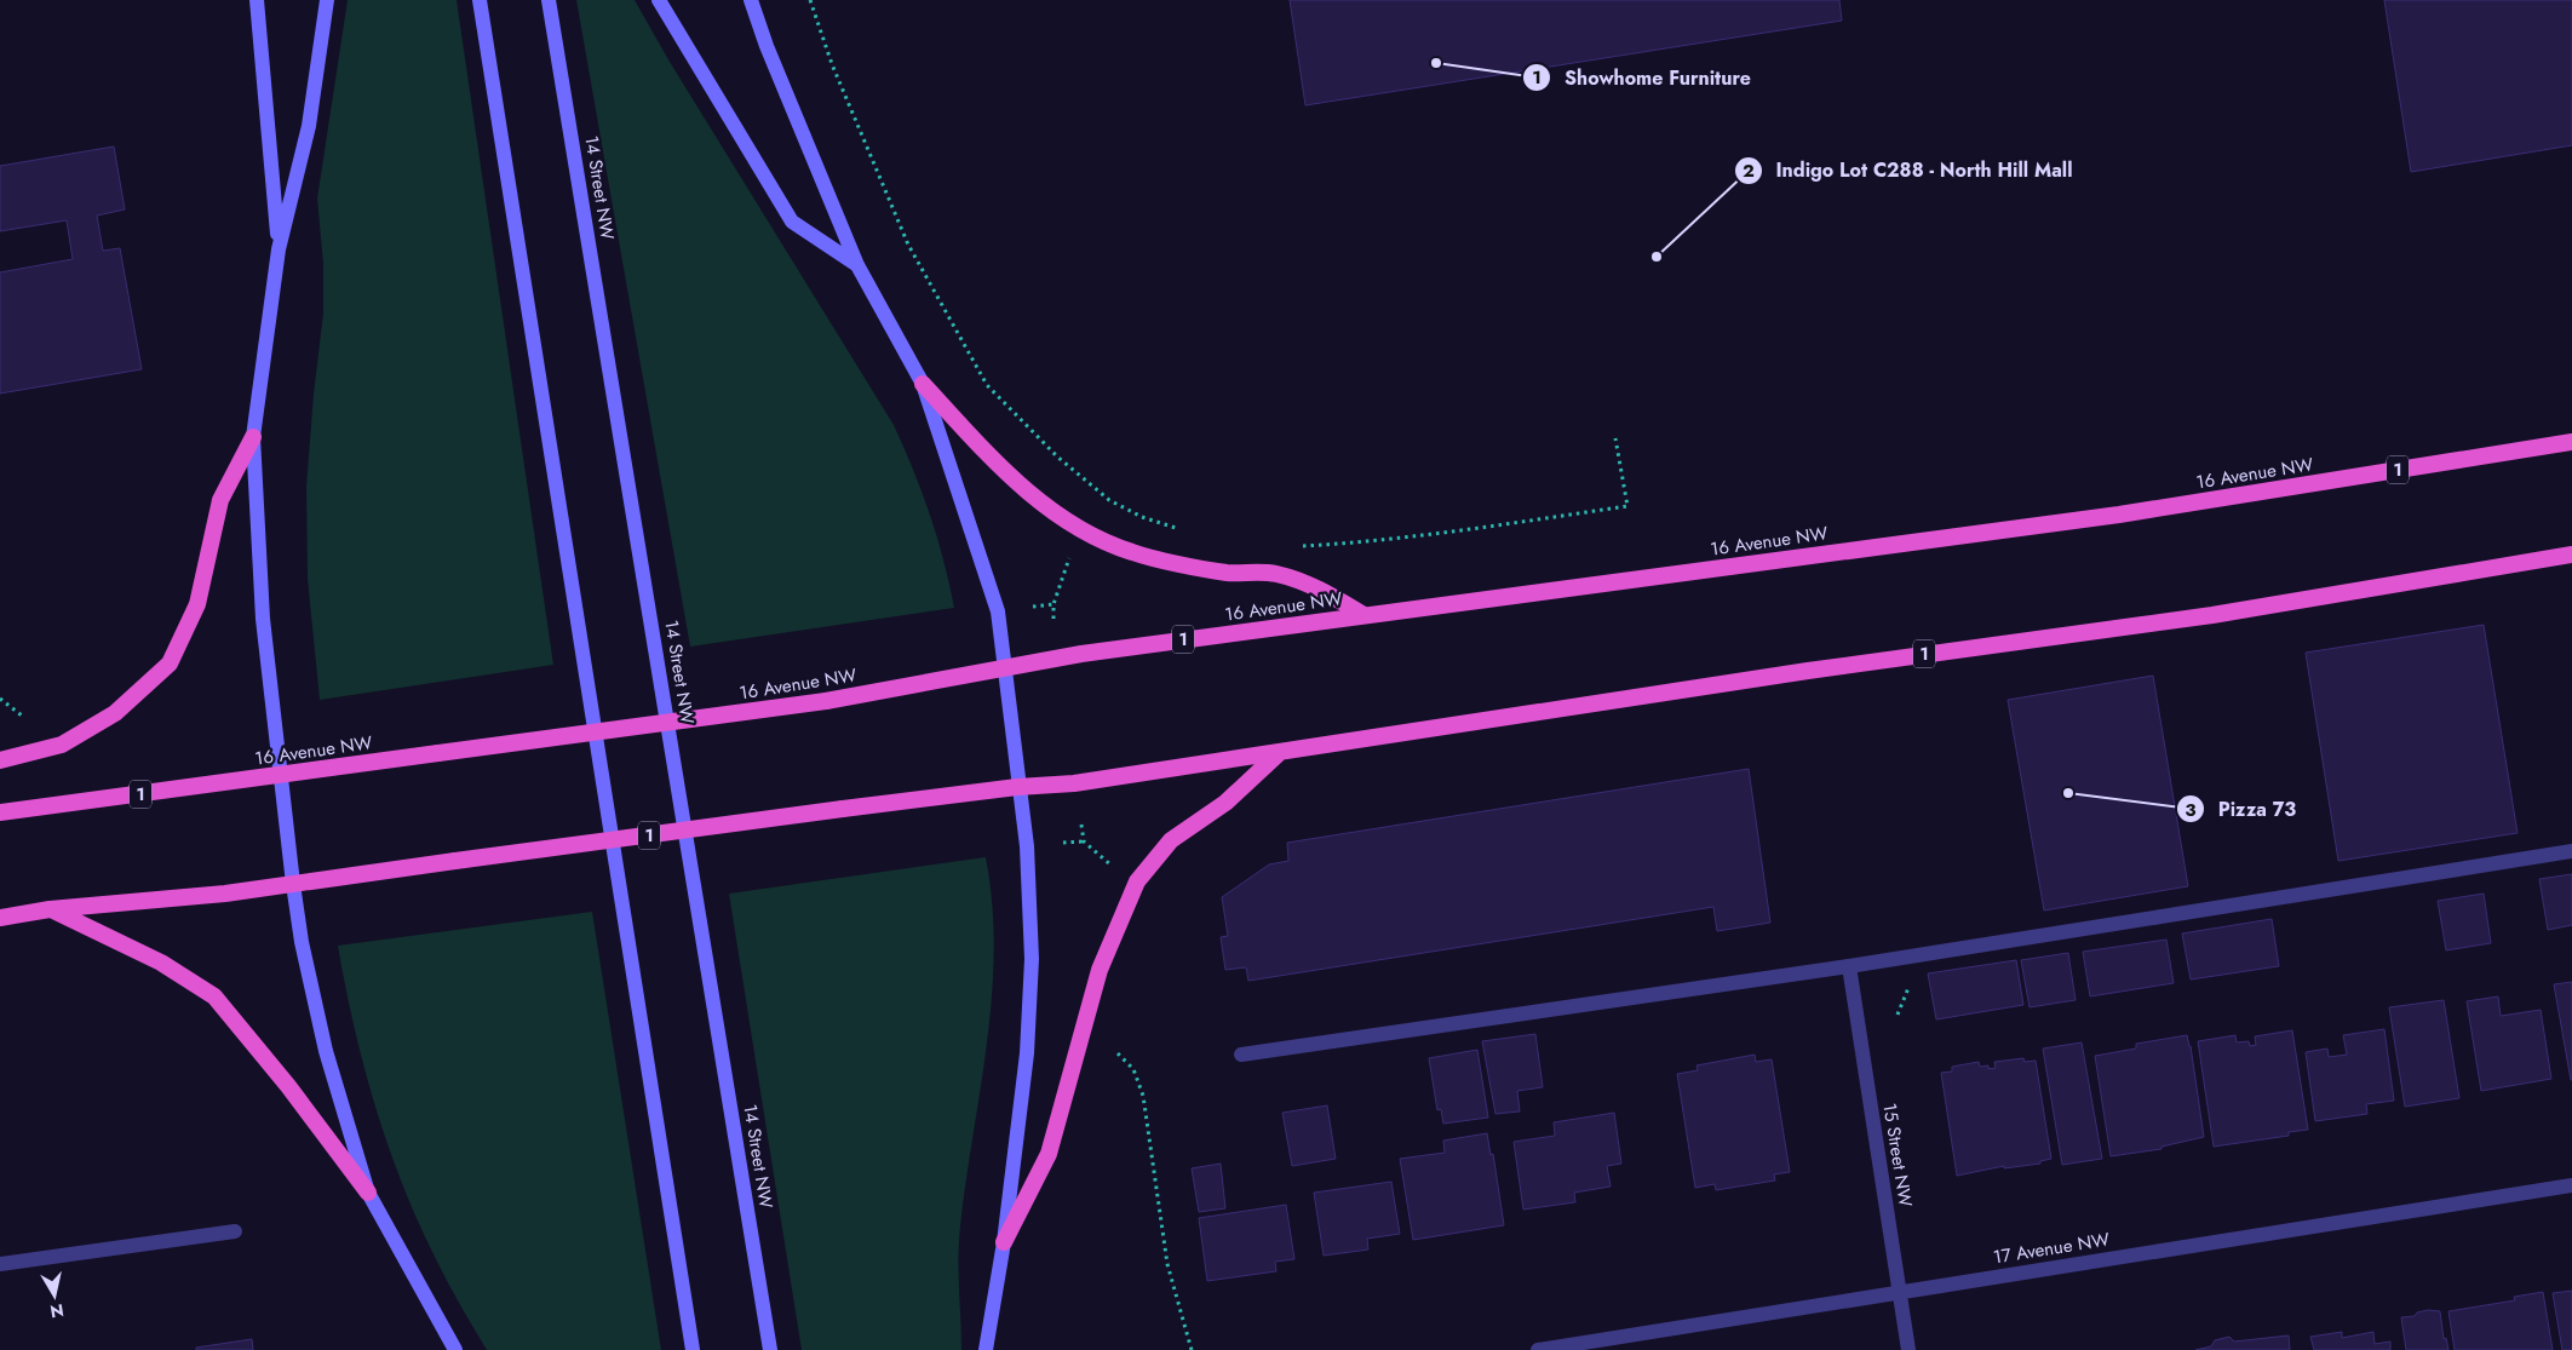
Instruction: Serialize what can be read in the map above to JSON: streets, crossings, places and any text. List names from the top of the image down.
{
  "streets": {
    "highway": ["1", "16 Avenue NW"],
    "main road": ["14 Street NW"],
    "street": ["15 Street NW", "17 Avenue NW"]
  },
  "crossings": [
    ["15 Street NW", "17 Avenue NW"]
  ],
  "places": ["Showhome Furniture", "Indigo Lot C288 - North Hill Mall", "Pizza 73"],
  "north": "bottom"
}
